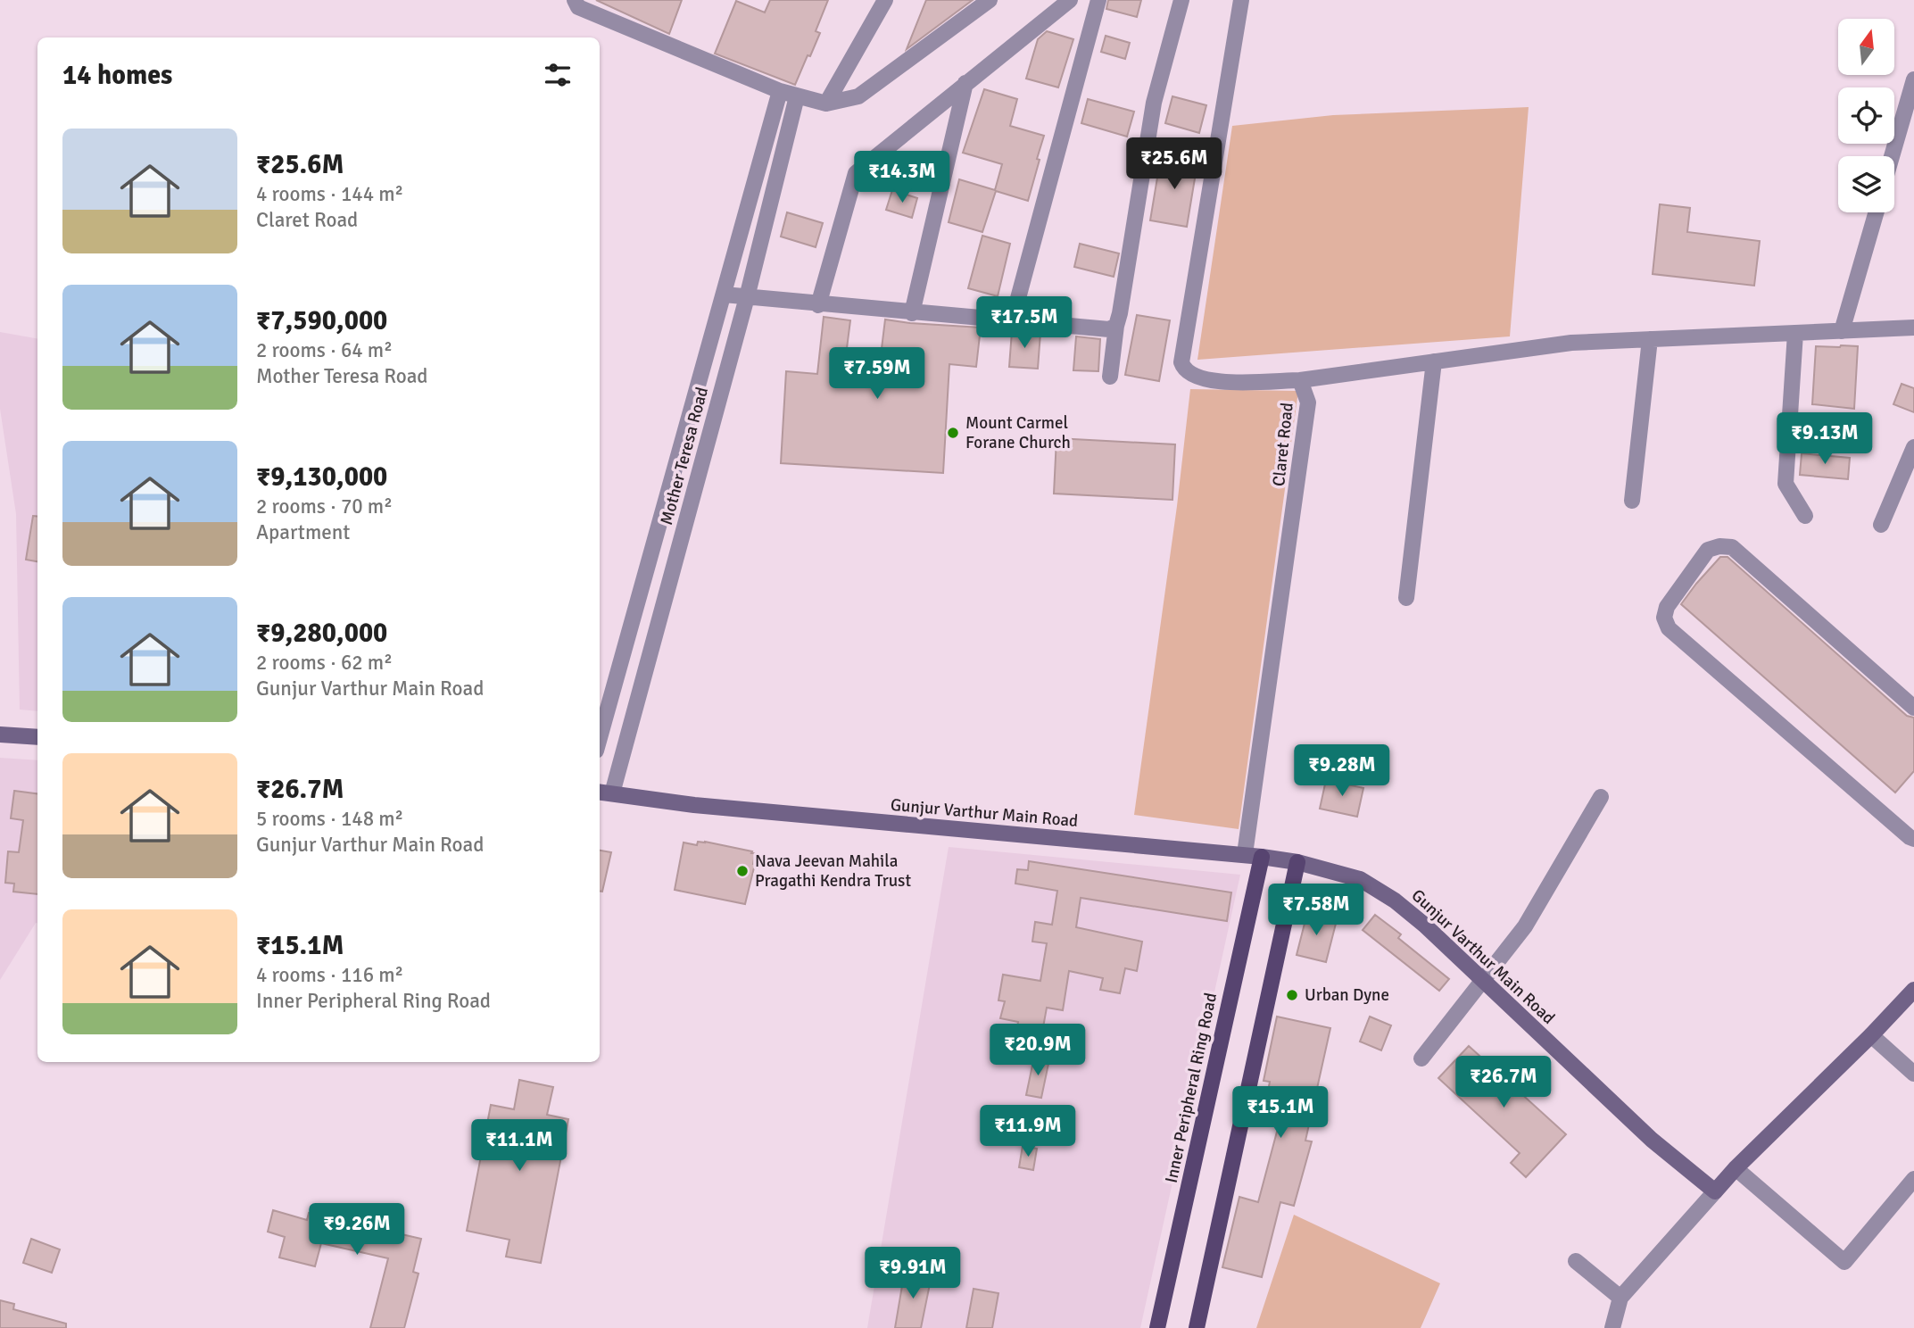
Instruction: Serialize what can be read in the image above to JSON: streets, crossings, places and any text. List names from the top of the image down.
{
  "streets": {
    "main road": ["Gunjur Varthur Main Road", "Inner Peripheral Ring Road"],
    "street": ["Claret Road", "Mother Teresa Road"]
  },
  "crossings": [
    ["Claret Road", "Gunjur Varthur Main Road"],
    ["Mother Teresa Road", "Gunjur Varthur Main Road"],
    ["Gunjur Varthur Main Road", "Inner Peripheral Ring Road"]
  ],
  "places": ["Mount Carmel Forane Church", "Nava Jeevan Mahila Pragathi Kendra Trust", "Urban Dyne"],
  "north": "top",
  "page": {
    "heading": "14 homes",
    "list": [
      {
        "name": "₹25.6M",
        "note": "4 rooms · 144 m² · Claret Road"
      },
      {
        "name": "₹7,590,000",
        "note": "2 rooms · 64 m² · Mother Teresa Road"
      },
      {
        "name": "₹9,130,000",
        "note": "2 rooms · 70 m² · Apartment"
      },
      {
        "name": "₹9,280,000",
        "note": "2 rooms · 62 m² · Gunjur Varthur Main Road"
      },
      {
        "name": "₹26.7M",
        "note": "5 rooms · 148 m² · Gunjur Varthur Main Road"
      },
      {
        "name": "₹15.1M",
        "note": "4 rooms · 116 m² · Inner Peripheral Ring Road"
      }
    ],
    "price": [
      "₹25.6M",
      "₹14.3M",
      "₹17.5M",
      "₹7.59M",
      "₹9.13M",
      "₹9.28M",
      "₹7.58M",
      "₹20.9M",
      "₹26.7M",
      "₹15.1M",
      "₹11.9M",
      "₹11.1M",
      "₹9.26M",
      "₹9.91M"
    ]
  }
}
